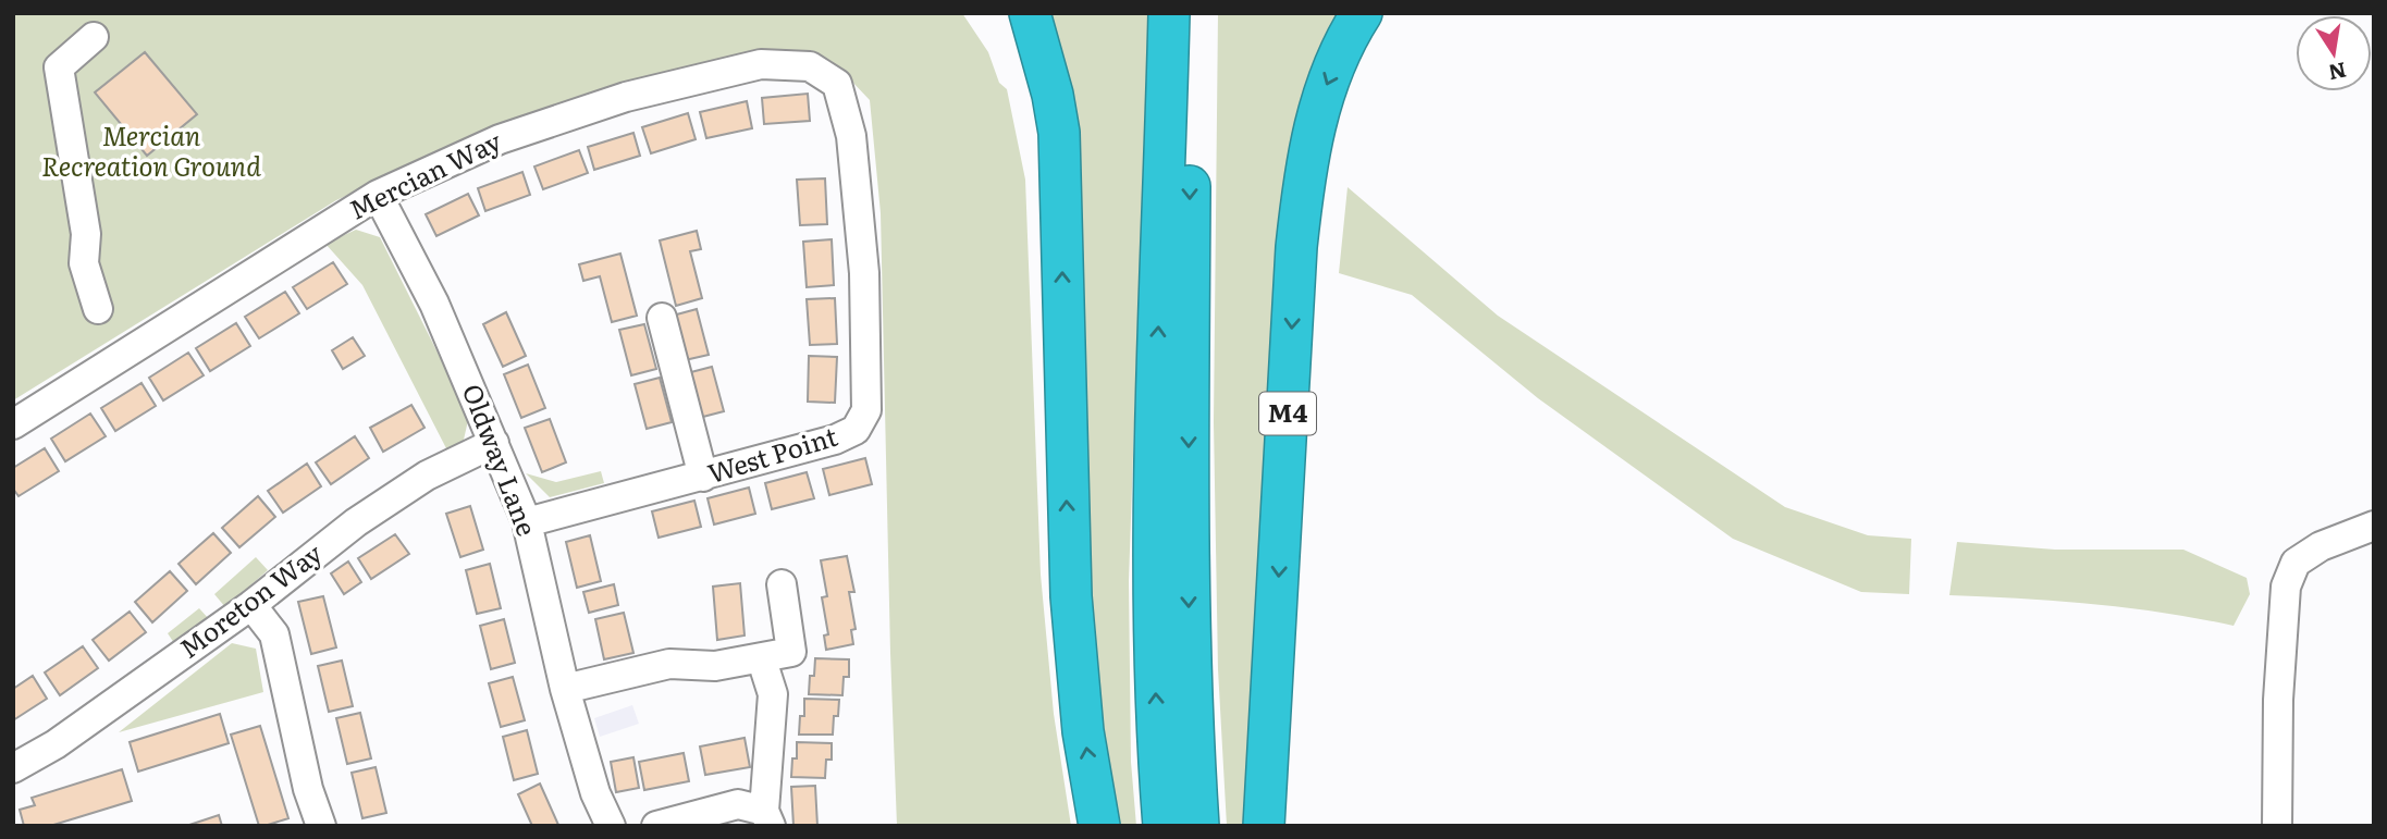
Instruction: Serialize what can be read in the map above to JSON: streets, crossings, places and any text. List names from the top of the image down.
{
  "streets": {
    "highway": ["M4"],
    "street": [
      "Mercian Way",
      "West Point",
      "Oldway Lane",
      "Moreton Way"
    ]
  },
  "crossings": [
    ["Mercian Way", "West Point"],
    ["Mercian Way", "Oldway Lane"],
    ["West Point", "Oldway Lane"],
    ["Oldway Lane", "Moreton Way"]
  ],
  "parks": ["Mercian Recreation Ground"],
  "north": "bottom"
}
